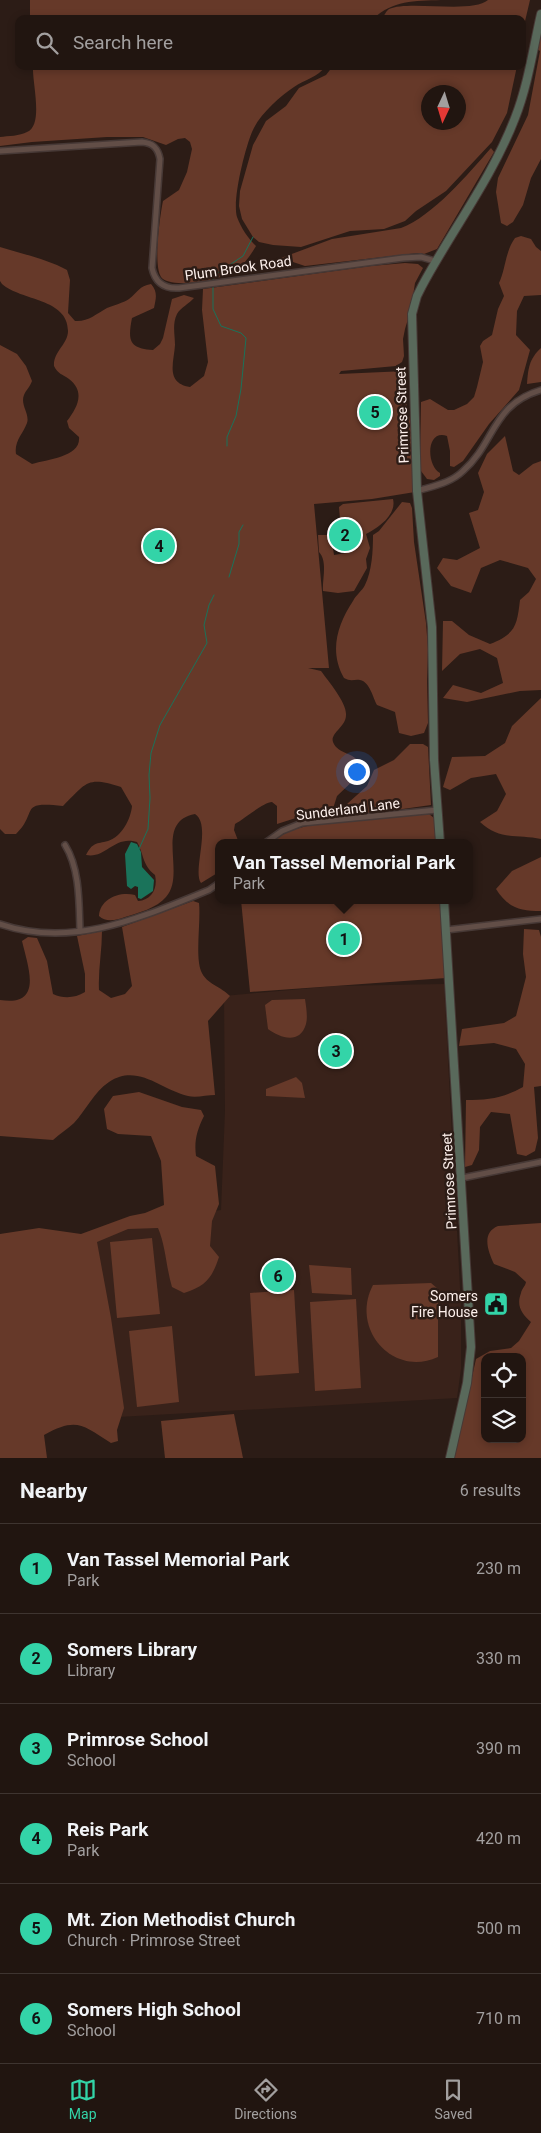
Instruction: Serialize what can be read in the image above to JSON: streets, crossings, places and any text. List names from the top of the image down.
{
  "streets": {
    "main road": ["Primrose Street"],
    "street": ["Plum Brook Road", "Sunderland Lane"]
  },
  "crossings": [
    ["Plum Brook Road", "Primrose Street"],
    ["Primrose Street", "Sunderland Lane"]
  ],
  "places": {
    "public building": ["Somers Fire House"]
  },
  "north": "bottom",
  "page": {
    "search": "Search here",
    "pins": [
      "5",
      "2",
      "4",
      "1",
      "3",
      "6"
    ],
    "popup": ["Van Tassel Memorial Park", "Park"],
    "heading": ["Nearby", "6 results"],
    "list": [
      {
        "mark": "1",
        "name": "Van Tassel Memorial Park",
        "note": "Park",
        "value": "230 m"
      },
      {
        "mark": "2",
        "name": "Somers Library",
        "note": "Library",
        "value": "330 m"
      },
      {
        "mark": "3",
        "name": "Primrose School",
        "note": "School",
        "value": "390 m"
      },
      {
        "mark": "4",
        "name": "Reis Park",
        "note": "Park",
        "value": "420 m"
      },
      {
        "mark": "5",
        "name": "Mt. Zion Methodist Church",
        "note": "Church · Primrose Street",
        "value": "500 m"
      },
      {
        "mark": "6",
        "name": "Somers High School",
        "note": "School",
        "value": "710 m"
      }
    ],
    "nav": ["Map", "Directions", "Saved"]
  }
}
